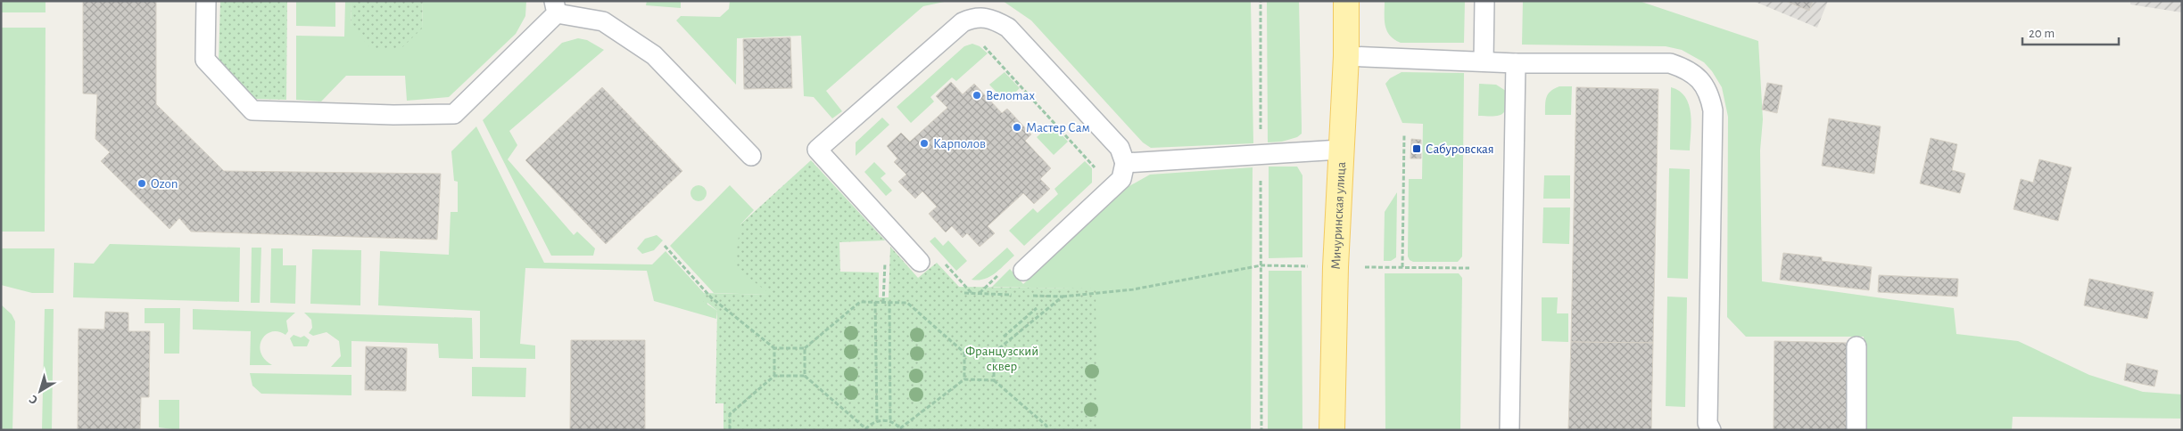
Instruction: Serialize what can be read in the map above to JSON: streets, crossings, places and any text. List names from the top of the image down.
{
  "streets": {
    "main road": ["Мичуринская улица"]
  },
  "parks": ["Французский сквер"],
  "places": {
    "other": [
      "Велоmax",
      "Мастер Сам",
      "Карполов",
      "Ozon"
    ],
    "transit": ["Сабуровская"]
  },
  "scale_bar": "20 m",
  "north": "bottom left"
}
